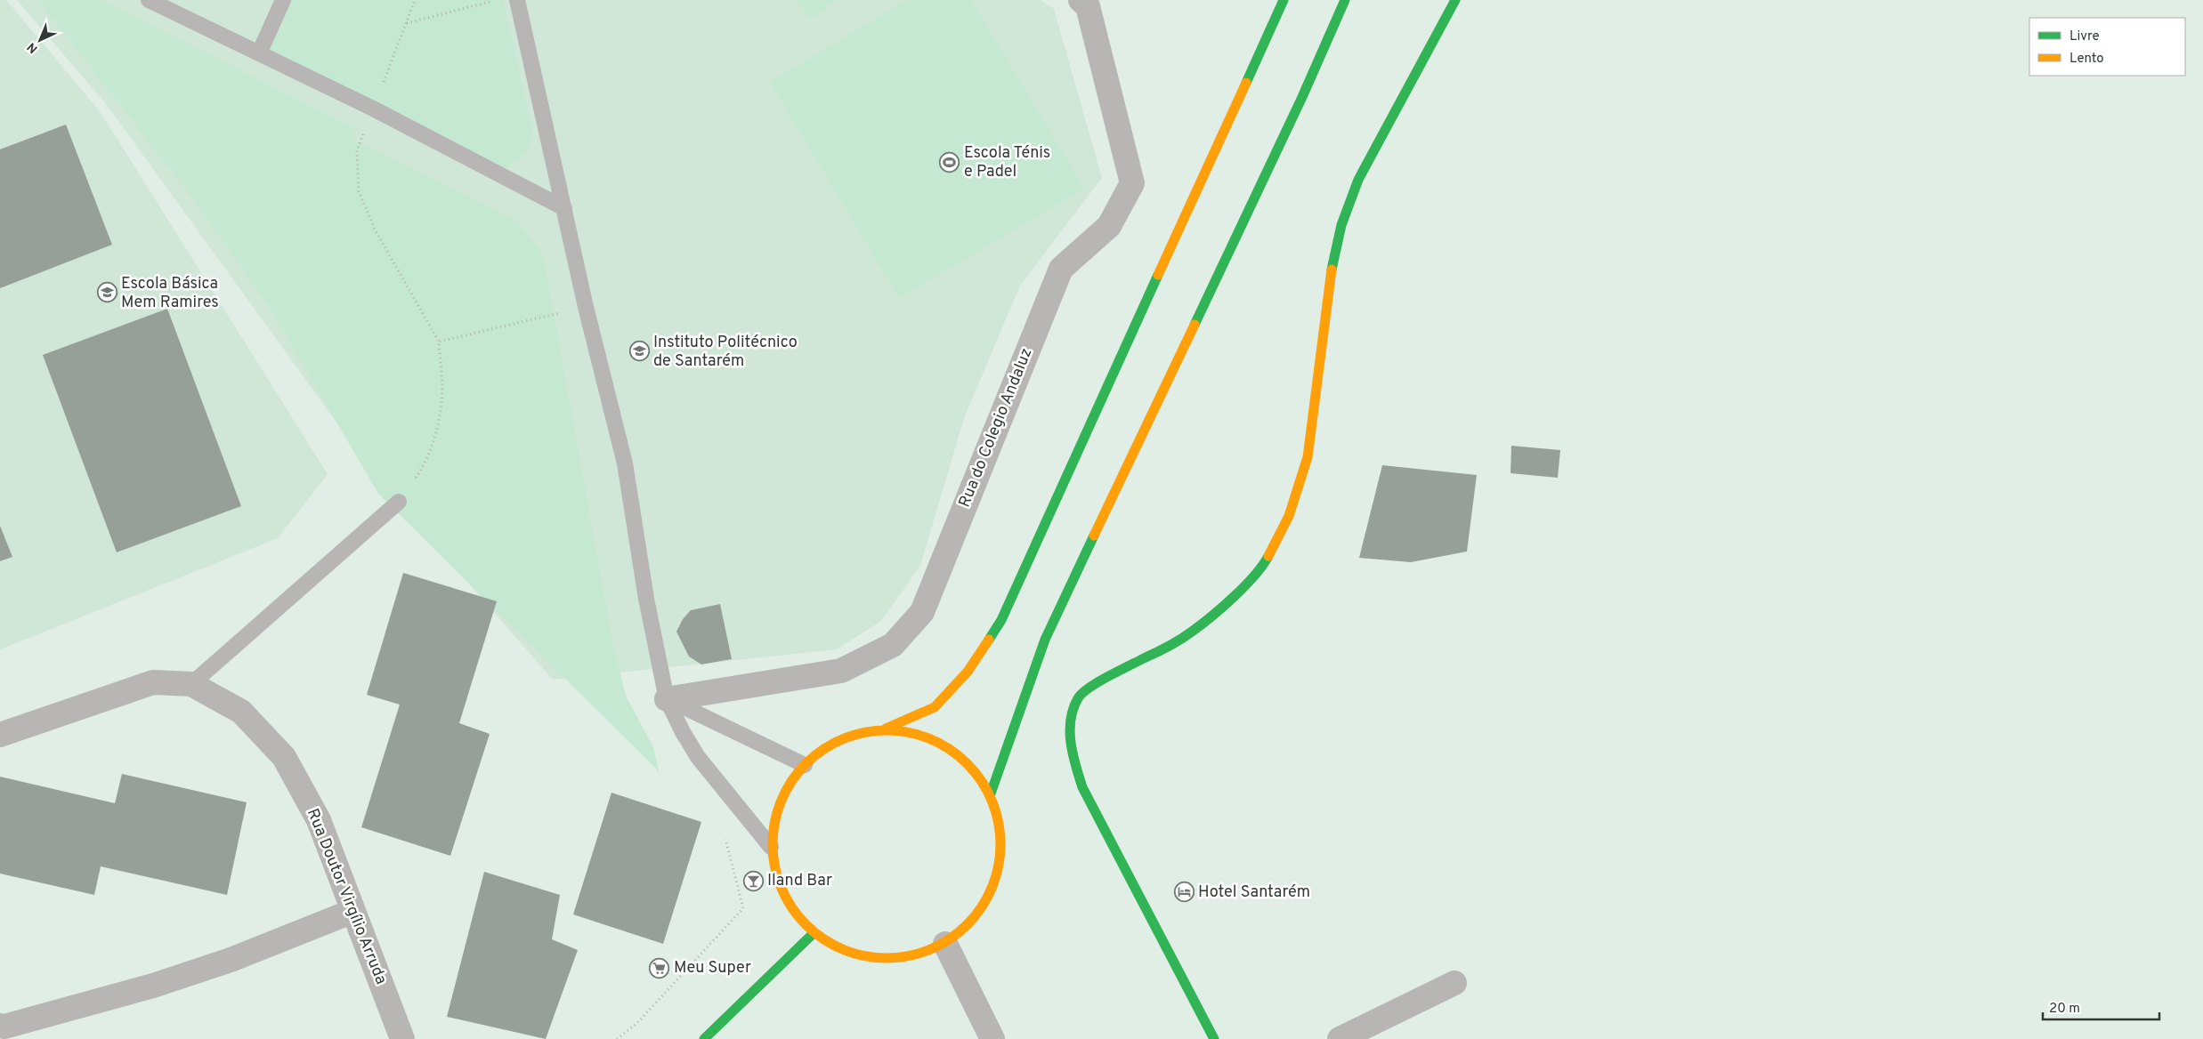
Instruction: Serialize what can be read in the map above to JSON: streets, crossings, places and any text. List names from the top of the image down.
{
  "streets": {
    "street": ["Rua do Colegio Andaluz", "Rua Doutor Virgílio Arruda"]
  },
  "places": {
    "sports": ["Escola Ténis e Padel"],
    "school or university": ["Escola Básica Mem Ramires", "Instituto Politécnico de Santarém"],
    "bar": ["Iland Bar"],
    "hotel": ["Hotel Santarém"],
    "supermarket": ["Meu Super"]
  },
  "legend": ["Livre", "Lento"],
  "scale_bar": "20 m",
  "north": "bottom left"
}
